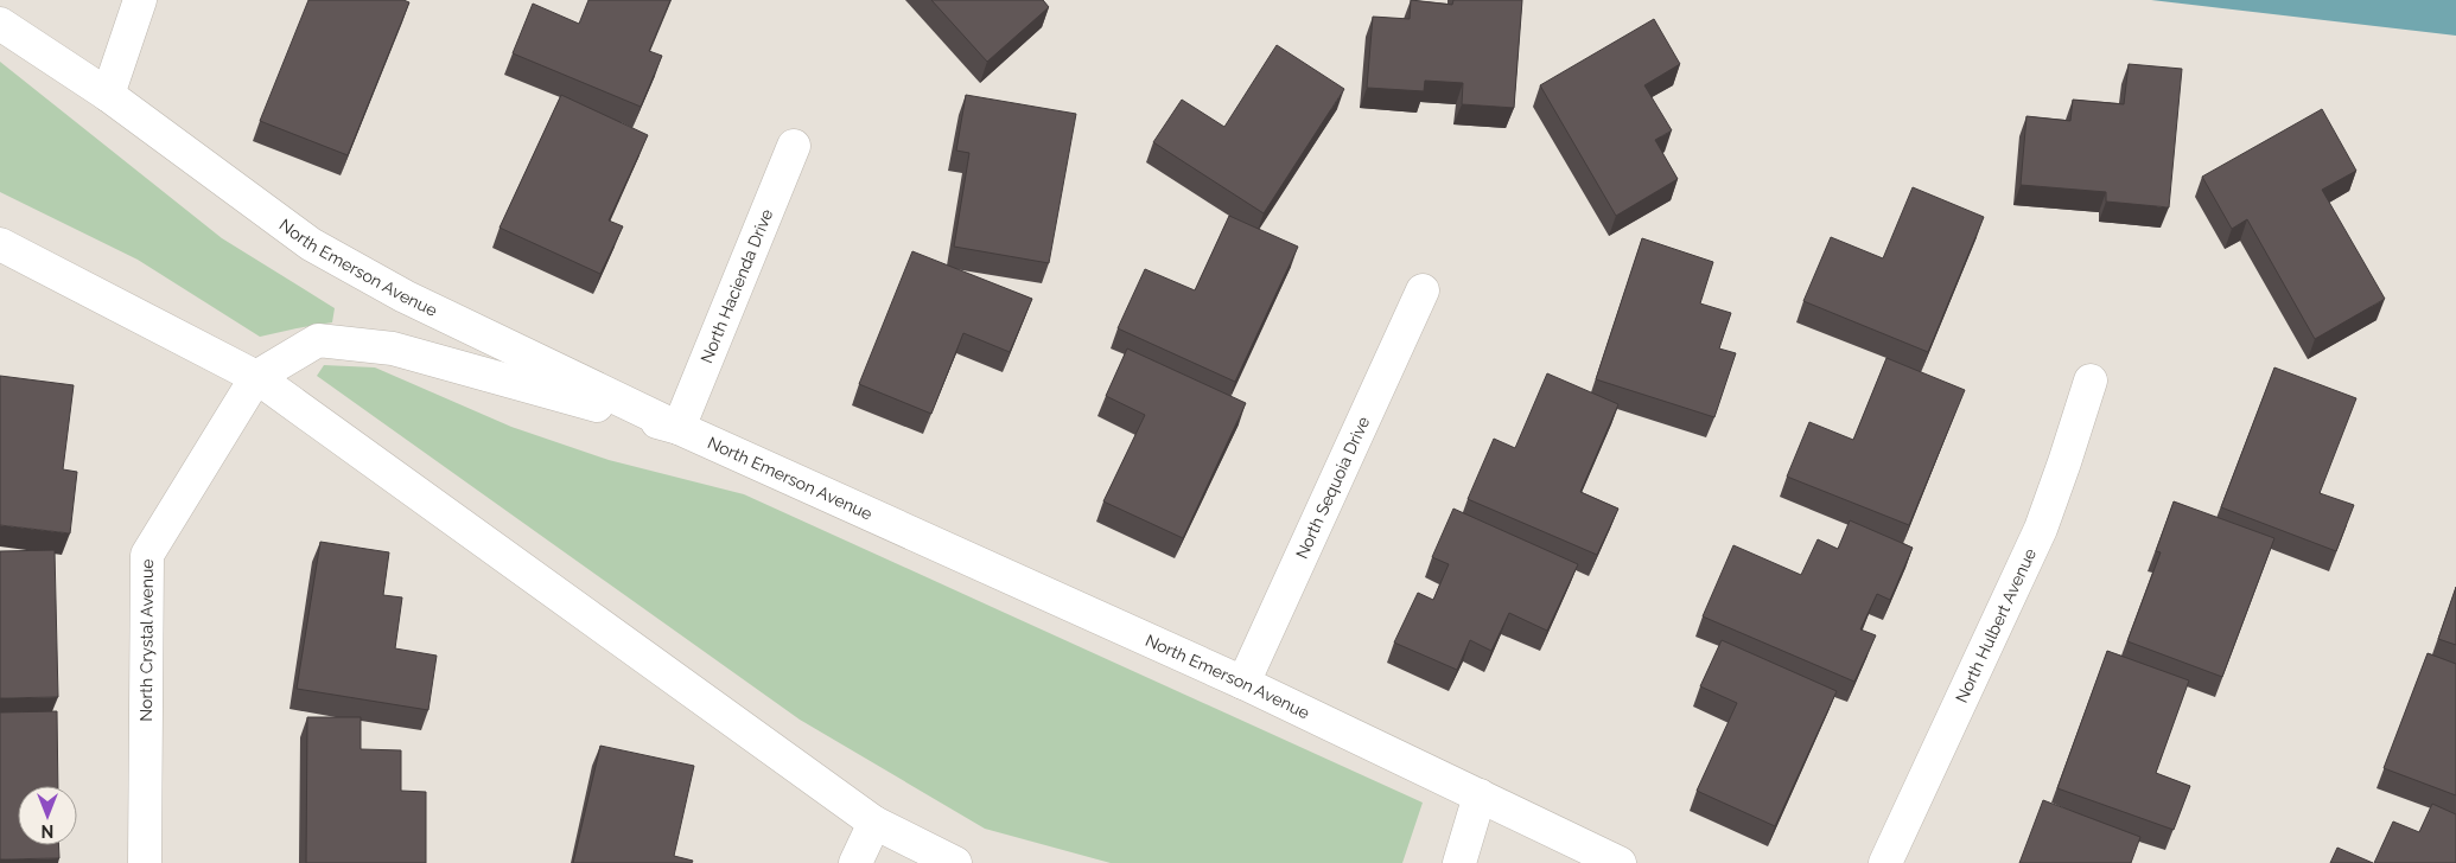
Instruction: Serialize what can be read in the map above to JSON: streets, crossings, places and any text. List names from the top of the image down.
{
  "streets": {
    "street": [
      "North Emerson Avenue",
      "North Hacienda Drive",
      "North Sequoia Drive",
      "North Hulbert Avenue",
      "North Crystal Avenue"
    ]
  },
  "crossings": [
    ["North Emerson Avenue", "North Hacienda Drive"],
    ["North Emerson Avenue", "North Sequoia Drive"]
  ],
  "north": "bottom"
}
